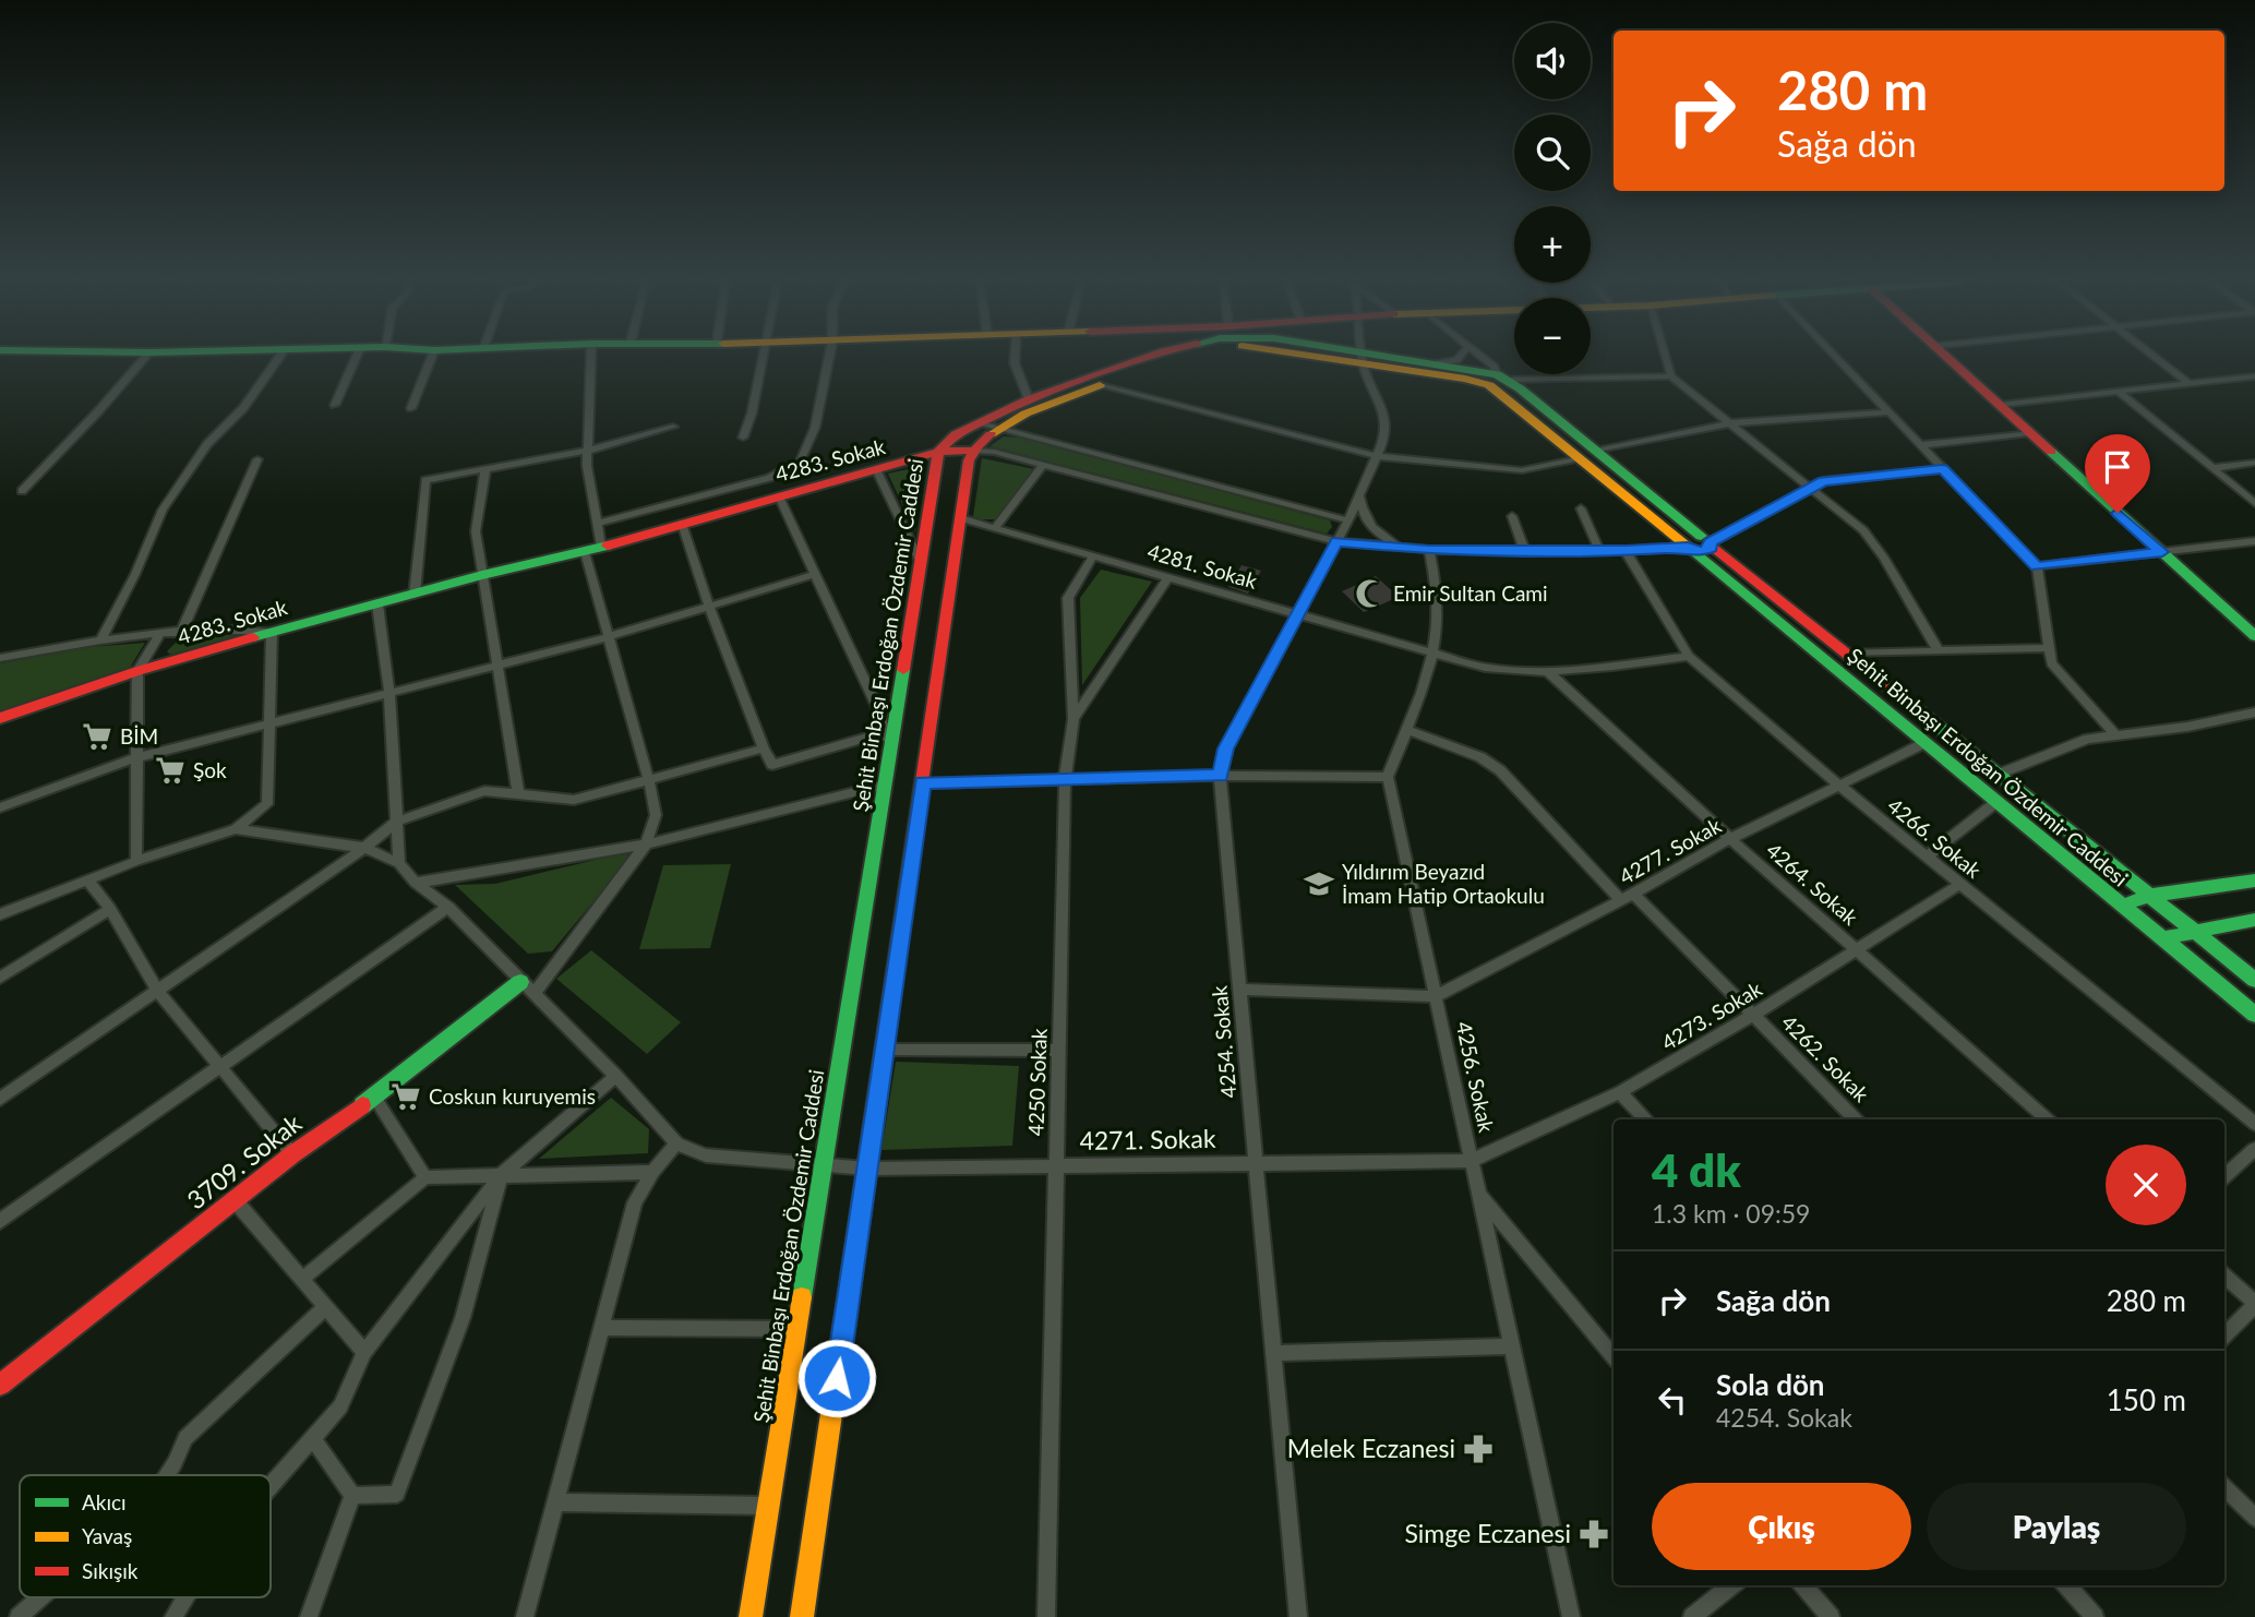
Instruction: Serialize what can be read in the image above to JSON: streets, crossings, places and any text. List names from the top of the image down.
{
  "streets": {
    "main road": ["4283. Sokak", "Şehit Binbaşı Erdoğan Özdemir Caddesi", "3709. Sokak"],
    "street": [
      "4281. Sokak",
      "4266. Sokak",
      "4277. Sokak",
      "4264. Sokak",
      "4273. Sokak",
      "4254. Sokak",
      "4262. Sokak",
      "4256. Sokak",
      "4250 Sokak",
      "4271. Sokak"
    ]
  },
  "crossings": [
    ["4283. Sokak", "Şehit Binbaşı Erdoğan Özdemir Caddesi"],
    ["4283. Sokak", "4266. Sokak"],
    ["4283. Sokak", "4254. Sokak"],
    ["4281. Sokak", "4266. Sokak"],
    ["4281. Sokak", "4264. Sokak"],
    ["4281. Sokak", "4254. Sokak"],
    ["4281. Sokak", "4250 Sokak"],
    ["Şehit Binbaşı Erdoğan Özdemir Caddesi", "4277. Sokak"],
    ["Şehit Binbaşı Erdoğan Özdemir Caddesi", "4254. Sokak"],
    ["Şehit Binbaşı Erdoğan Özdemir Caddesi", "4271. Sokak"],
    ["4266. Sokak", "4277. Sokak"],
    ["4266. Sokak", "4273. Sokak"],
    ["4277. Sokak", "4264. Sokak"],
    ["4277. Sokak", "4262. Sokak"],
    ["4277. Sokak", "4256. Sokak"],
    ["4264. Sokak", "4273. Sokak"],
    ["4273. Sokak", "4262. Sokak"],
    ["4273. Sokak", "4256. Sokak"],
    ["4273. Sokak", "4271. Sokak"],
    ["4254. Sokak", "4271. Sokak"],
    ["4256. Sokak", "4271. Sokak"],
    ["4250 Sokak", "4271. Sokak"]
  ],
  "places": {
    "mosque": ["Emir Sultan Cami"],
    "supermarket": ["BİM", "Şok", "Coskun kuruyemis"],
    "school or university": ["Yıldırım Beyazıd İmam Hatip Ortaokulu"],
    "pharmacy": ["Melek Eczanesi", "Simge Eczanesi"]
  },
  "legend": ["Akıcı", "Yavaş", "Sıkışık"],
  "page": {
    "map_buttons": ["+", "−"],
    "turn": ["280 m", "Sağa dön"],
    "heading": ["4 dk", "1.3 km · 09:59"],
    "list": [
      {
        "name": "Sağa dön",
        "value": "280 m"
      },
      {
        "name": "Sola dön",
        "note": "4254. Sokak",
        "value": "150 m"
      }
    ],
    "buttons": ["Çıkış", "Paylaş"]
  }
}
